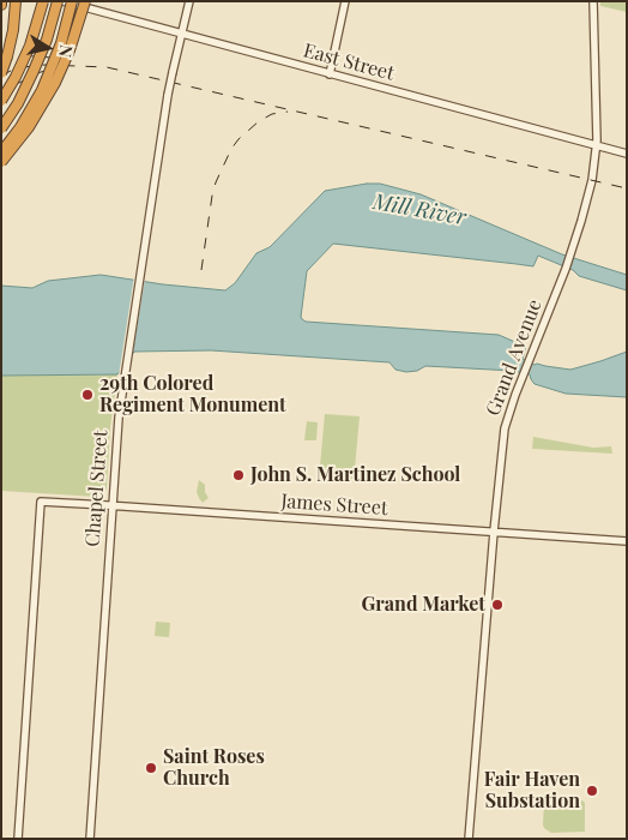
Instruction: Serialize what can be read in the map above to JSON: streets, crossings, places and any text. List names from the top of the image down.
{
  "streets": {
    "main road": [
      "East Street",
      "Grand Avenue",
      "Chapel Street",
      "James Street"
    ]
  },
  "crossings": [
    ["East Street", "Grand Avenue"],
    ["East Street", "Chapel Street"],
    ["Grand Avenue", "James Street"],
    ["Chapel Street", "James Street"]
  ],
  "water": ["Mill River"],
  "places": [
    "29th Colored Regiment Monument",
    "John S. Martinez School",
    "Grand Market",
    "Saint Roses Church",
    "Fair Haven Substation"
  ],
  "north": "right"
}
